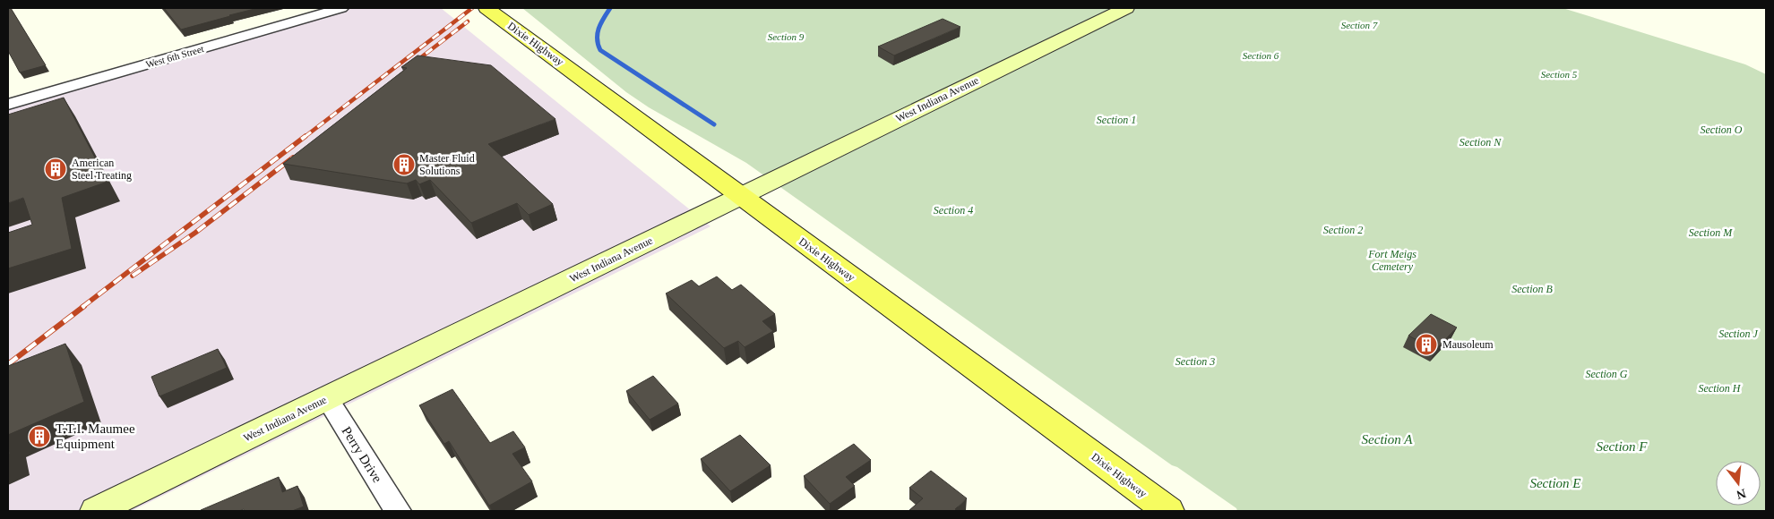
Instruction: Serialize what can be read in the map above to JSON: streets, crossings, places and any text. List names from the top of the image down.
{
  "streets": {
    "main road": ["Dixie Highway", "West Indiana Avenue"],
    "street": ["West 6th Street", "Perry Drive"]
  },
  "crossings": [
    ["Dixie Highway", "West Indiana Avenue"],
    ["West Indiana Avenue", "Perry Drive"]
  ],
  "parks": [
    "Section 7",
    "Section 9",
    "Section 6",
    "Section 5",
    "Section 1",
    "Section O",
    "Section N",
    "Section 4",
    "Section 2",
    "Section M",
    "Fort Meigs Cemetery",
    "Section B",
    "Section J",
    "Section 3",
    "Section G",
    "Section H",
    "Section A",
    "Section F",
    "Section E"
  ],
  "places": {
    "building": [
      "Master Fluid Solutions",
      "American Steel Treating",
      "Mausoleum",
      "T.T.I. Maumee Equipment"
    ]
  },
  "north": "bottom"
}
